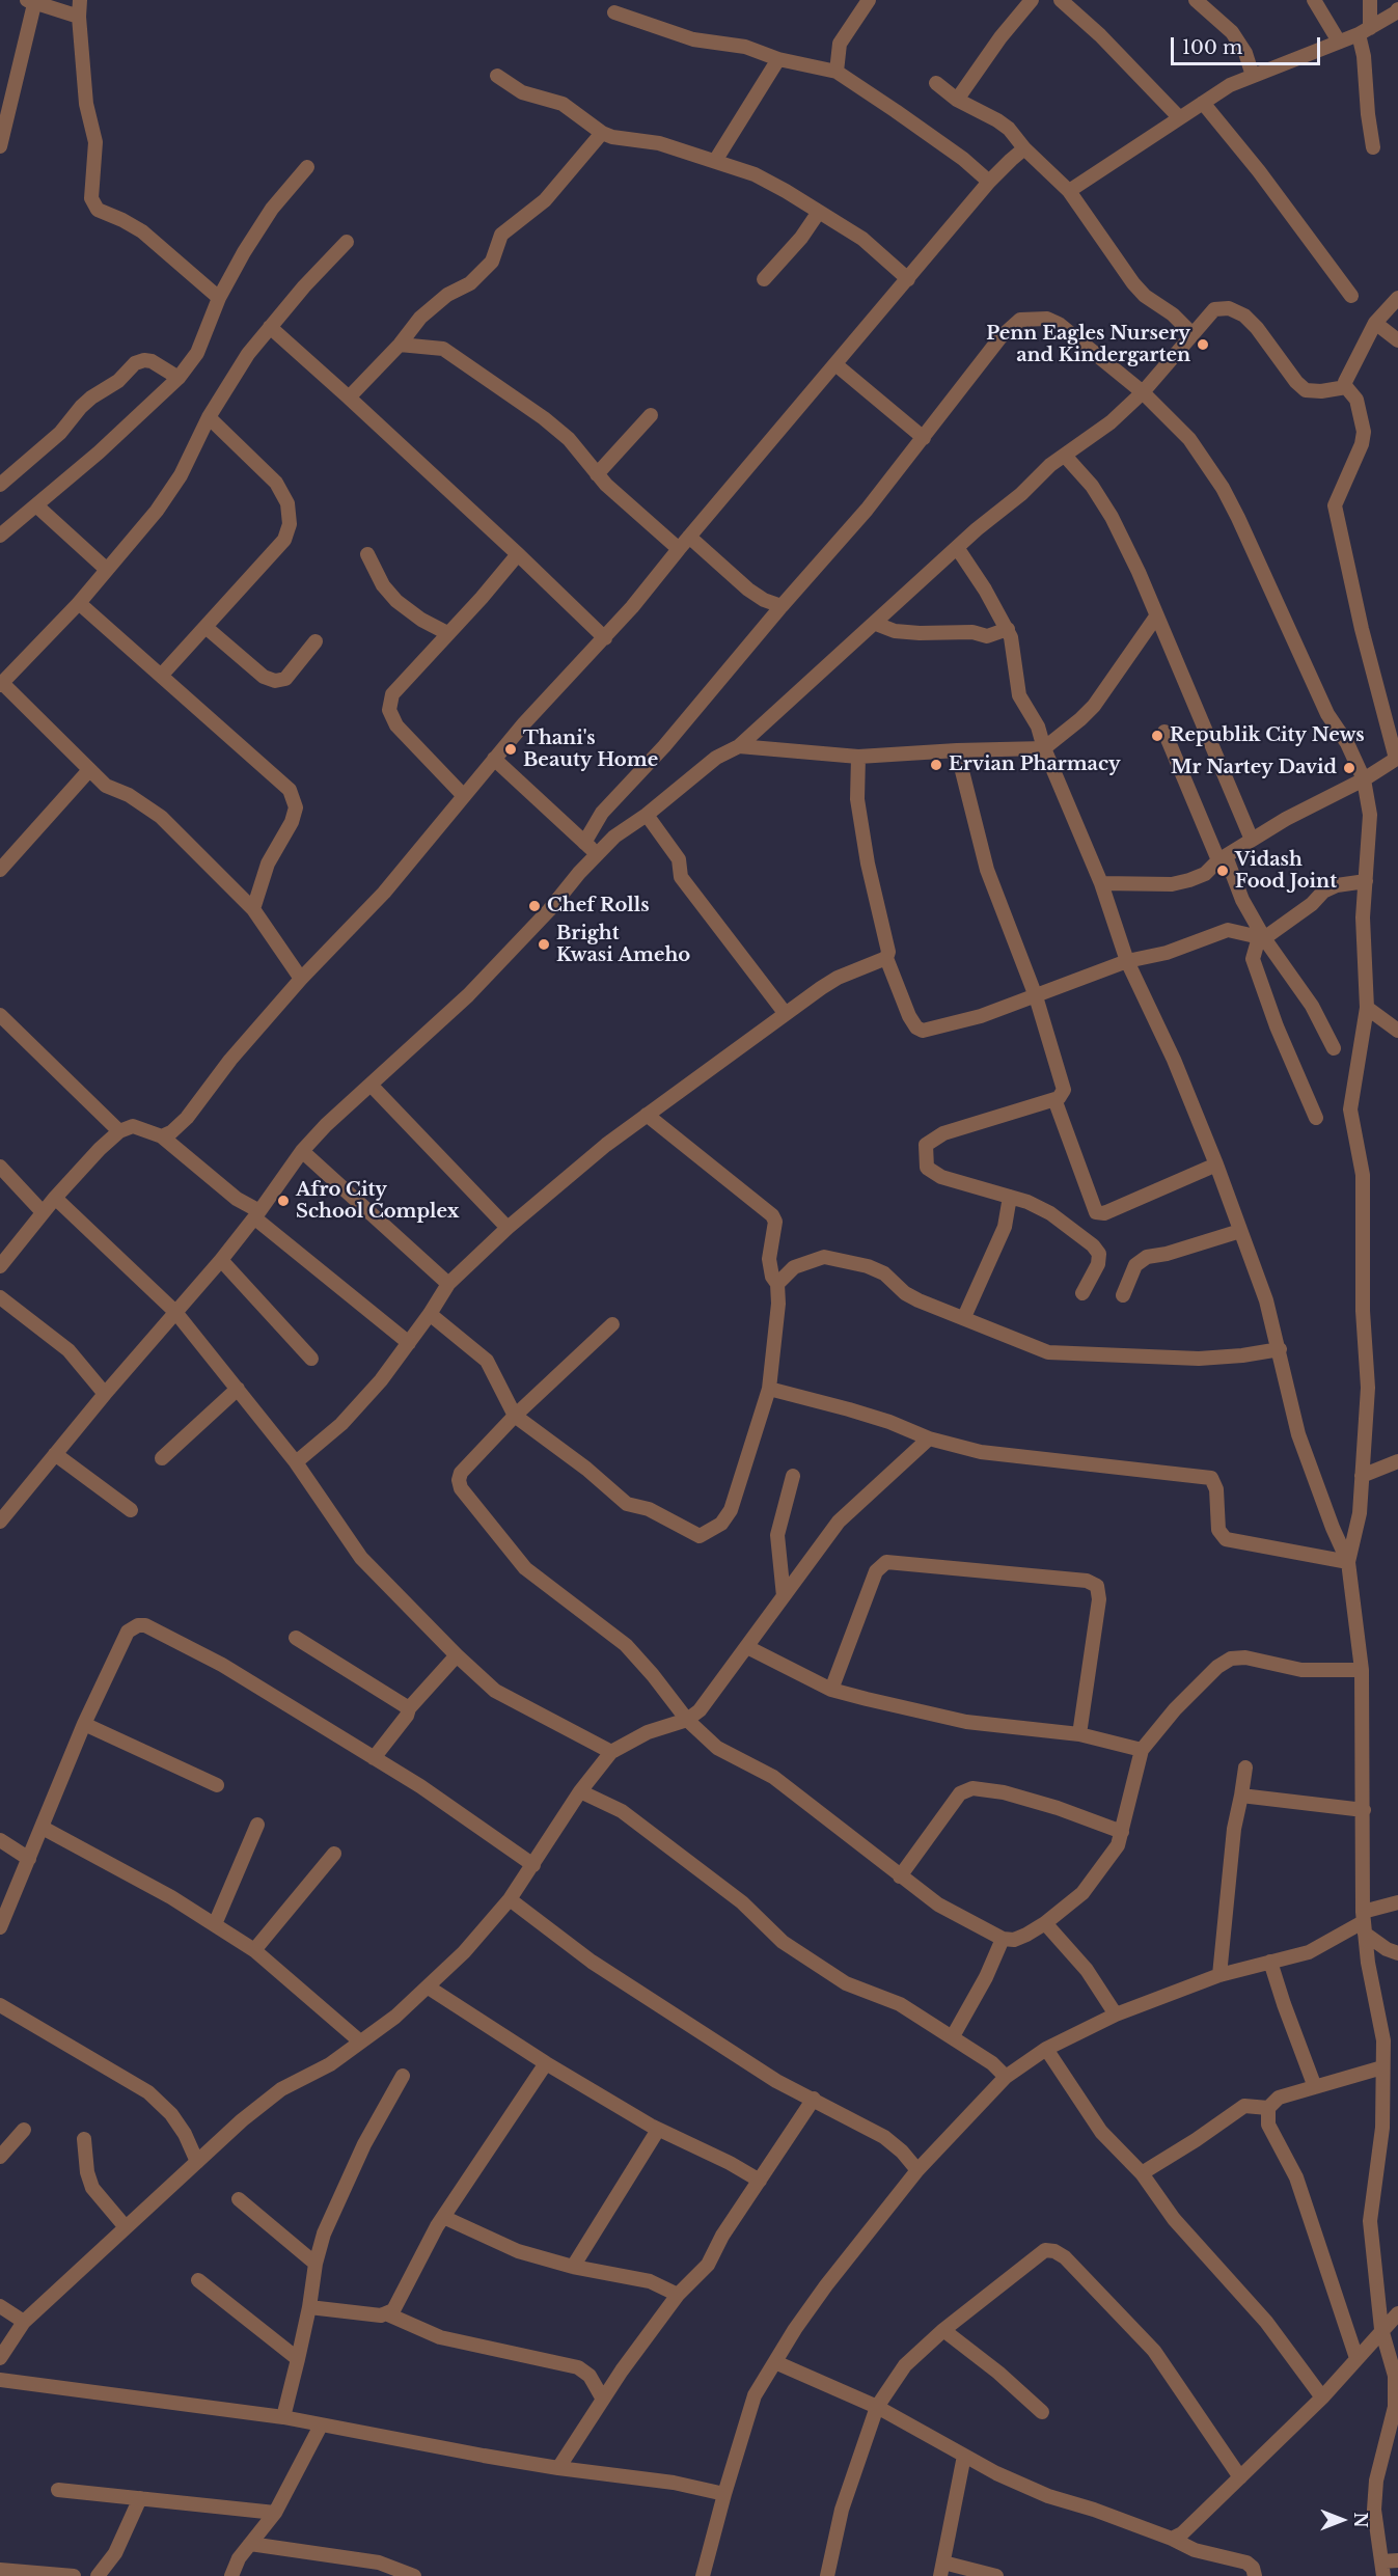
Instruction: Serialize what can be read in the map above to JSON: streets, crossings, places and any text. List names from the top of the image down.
{
  "places": [
    "Penn Eagles Nursery and Kindergarten",
    "Republik City News",
    "Thani's Beauty Home",
    "Ervian Pharmacy",
    "Mr Nartey David",
    "Vidash Food Joint",
    "Chef Rolls",
    "Bright Kwasi Ameho",
    "Afro City School Complex"
  ],
  "scale_bar": "100 m",
  "north": "right"
}
